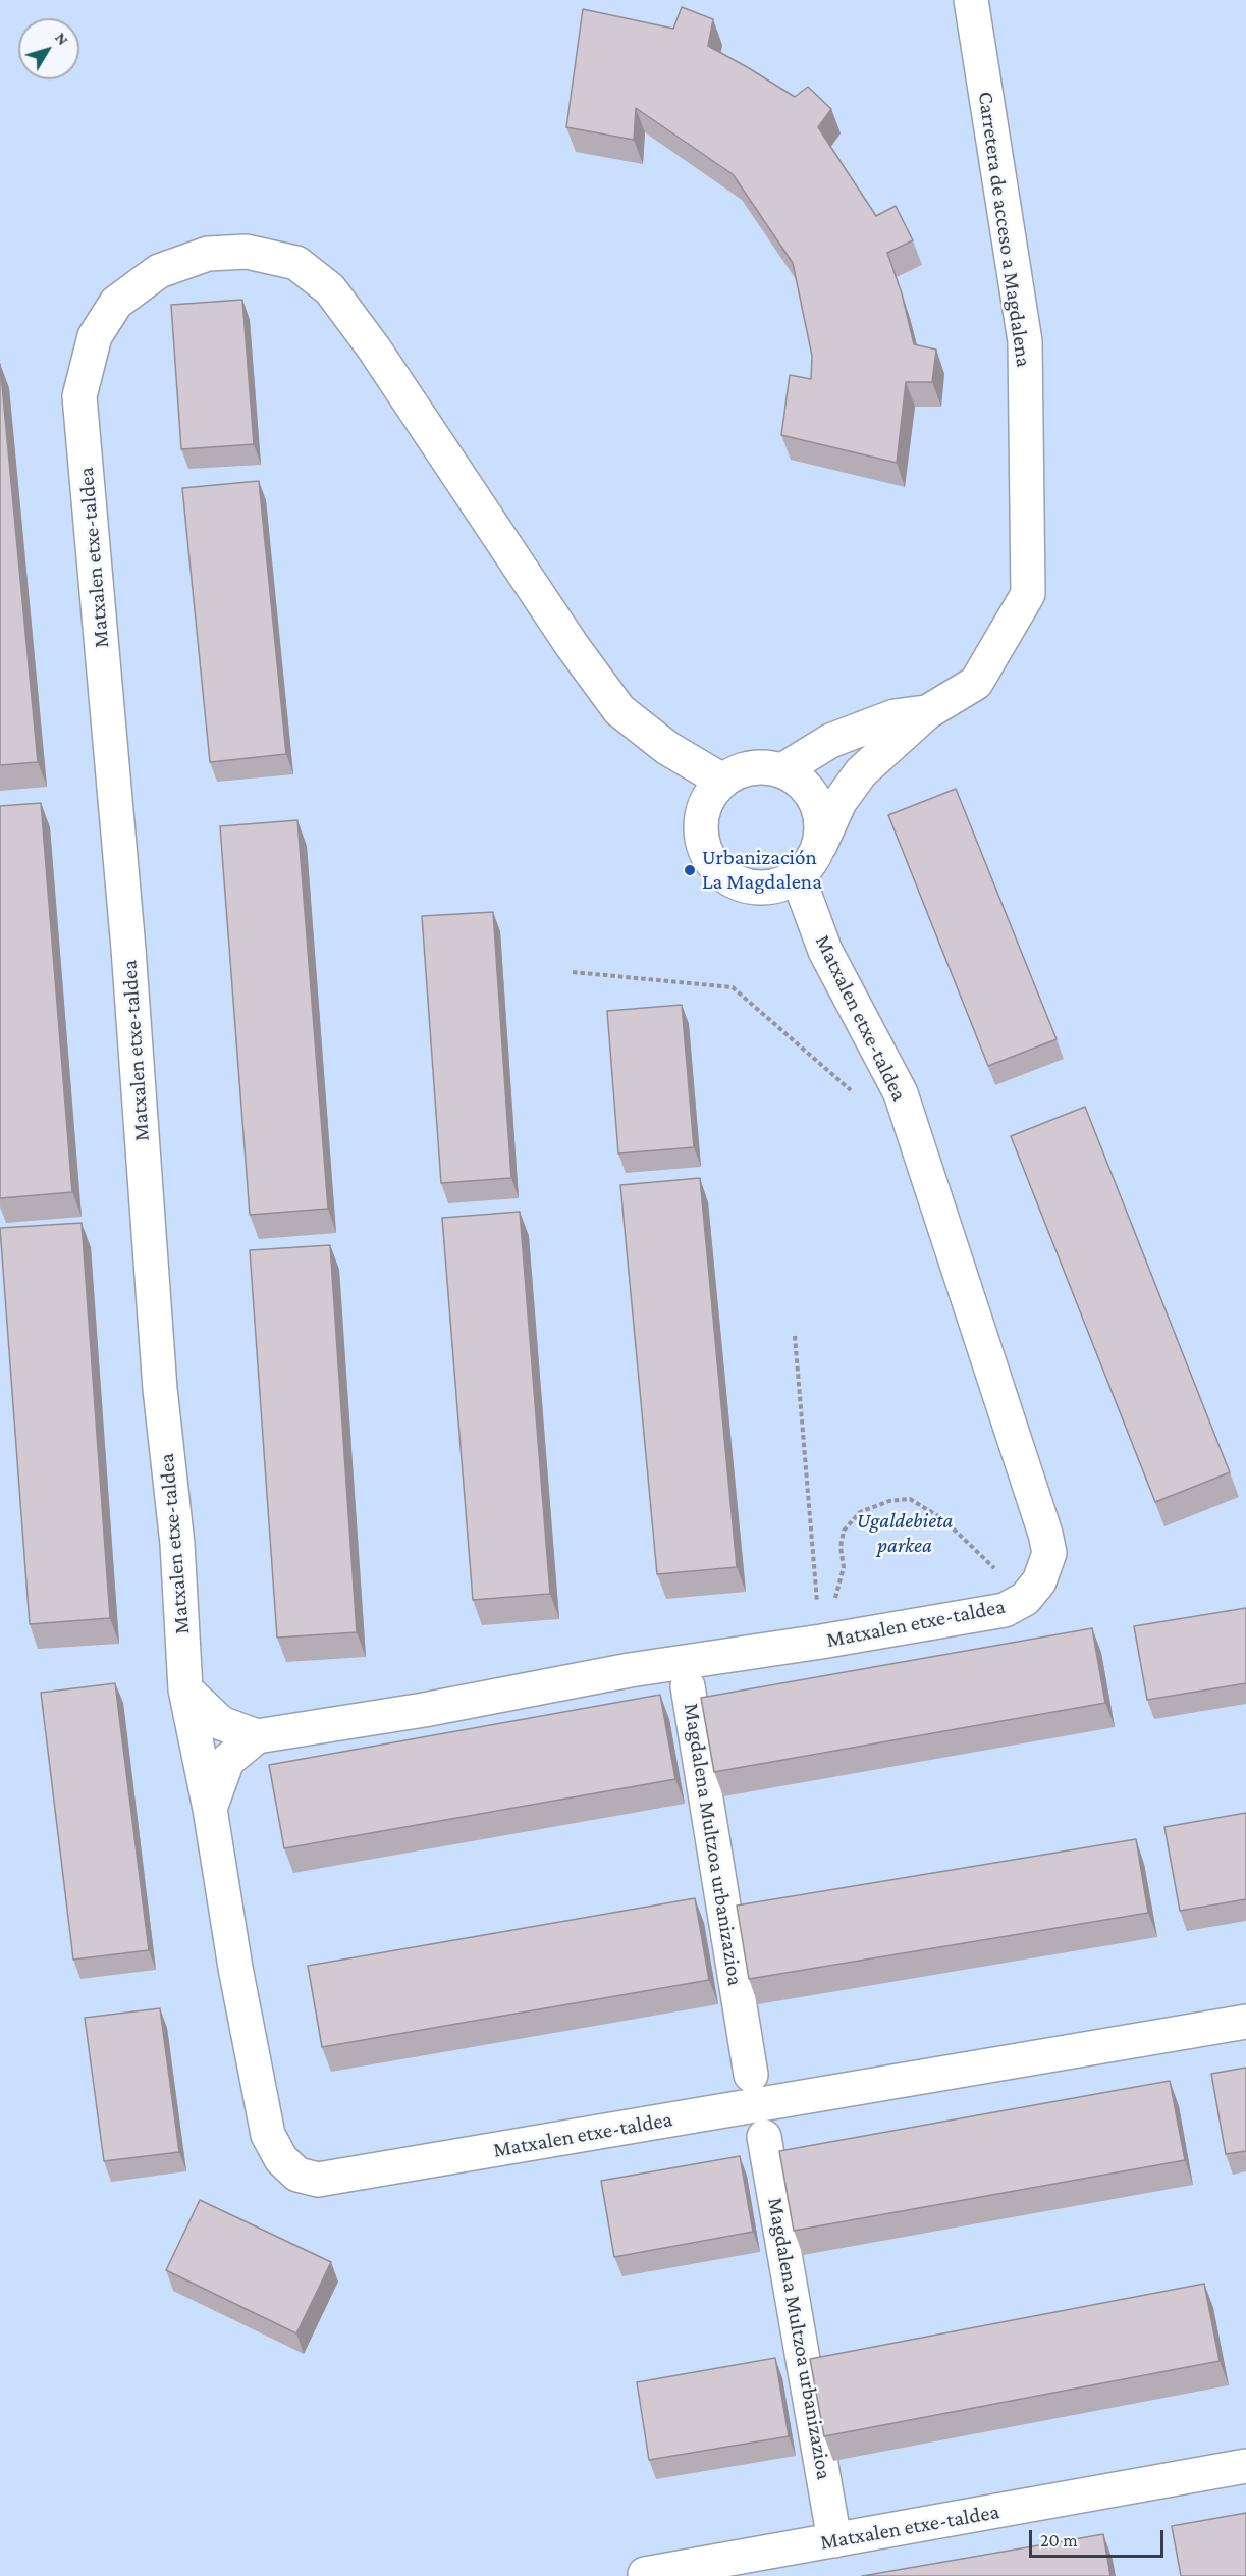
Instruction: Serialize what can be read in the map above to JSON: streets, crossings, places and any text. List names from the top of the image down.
{
  "streets": {
    "street": ["Carretera de acceso a Magdalena", "Matxalen etxe-taldea", "Magdalena Multzoa urbanizazioa"]
  },
  "crossings": [
    ["Carretera de acceso a Magdalena", "Matxalen etxe-taldea"],
    ["Matxalen etxe-taldea", "Magdalena Multzoa urbanizazioa"]
  ],
  "parks": ["Ugaldebieta parkea"],
  "places": ["Urbanización La Magdalena"],
  "scale_bar": "20 m",
  "north": "top right"
}
